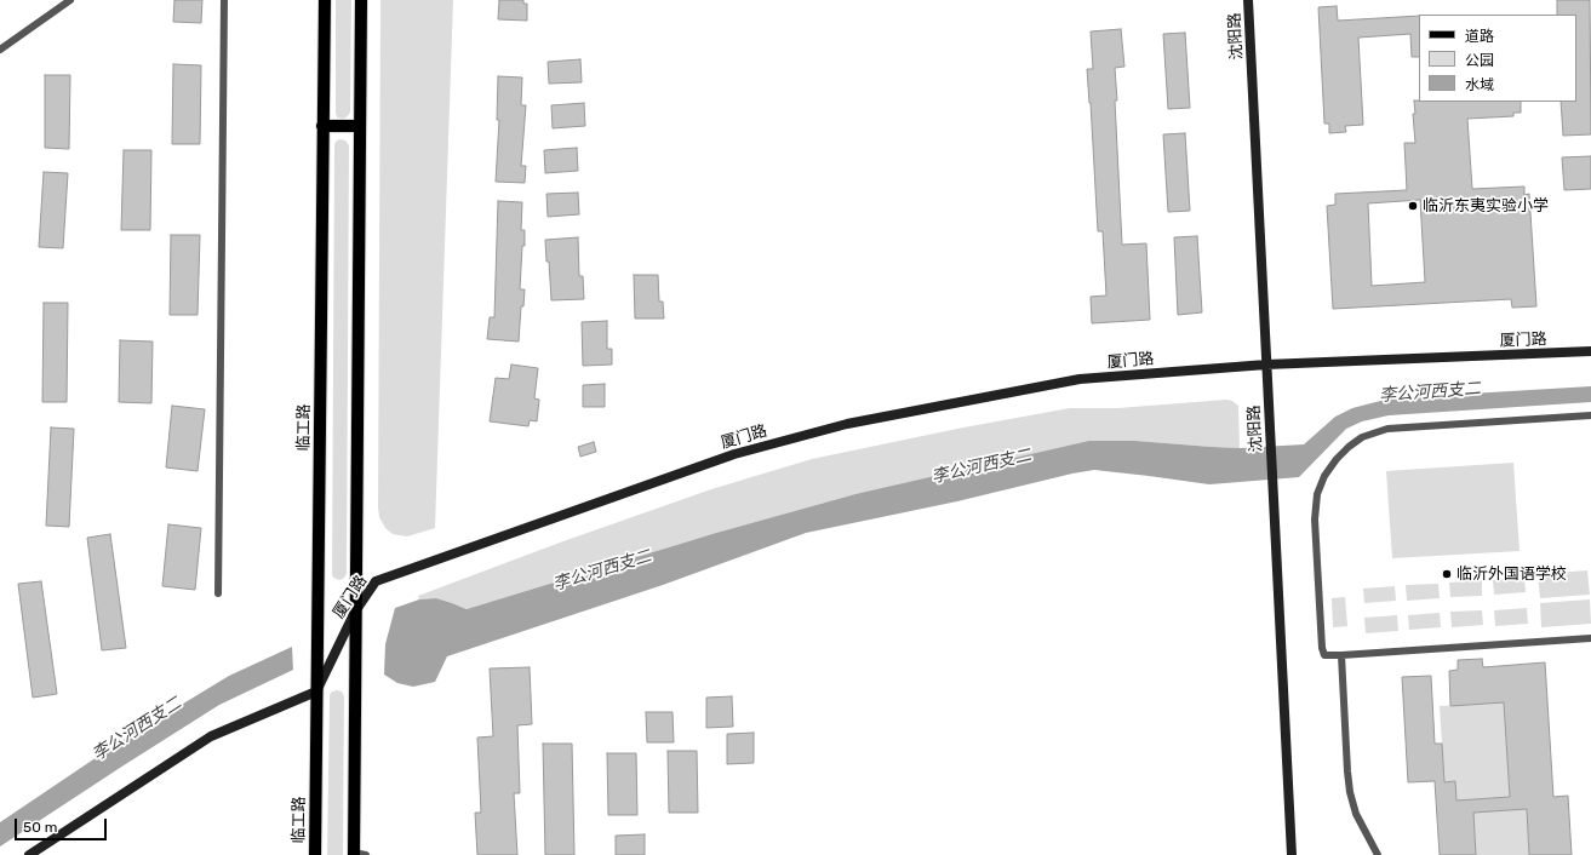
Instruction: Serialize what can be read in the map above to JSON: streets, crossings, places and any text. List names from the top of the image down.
{
  "streets": {
    "main road": ["临工路"],
    "street": ["沈阳路", "厦门路"]
  },
  "crossings": [
    ["沈阳路", "厦门路"],
    ["厦门路", "临工路"]
  ],
  "water": ["李公河西支二"],
  "places": ["临沂东夷实验小学", "临沂外国语学校"],
  "legend": ["道路", "公园", "水域"],
  "scale_bar": "50 m"
}
